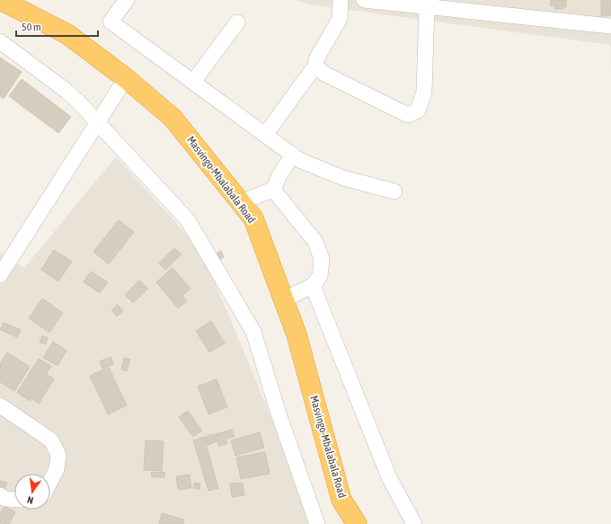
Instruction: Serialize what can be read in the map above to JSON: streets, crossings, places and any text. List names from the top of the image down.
{
  "streets": {
    "highway": ["Masvingo-Mbalabala Road"]
  },
  "scale_bar": "50 m",
  "north": "bottom"
}
